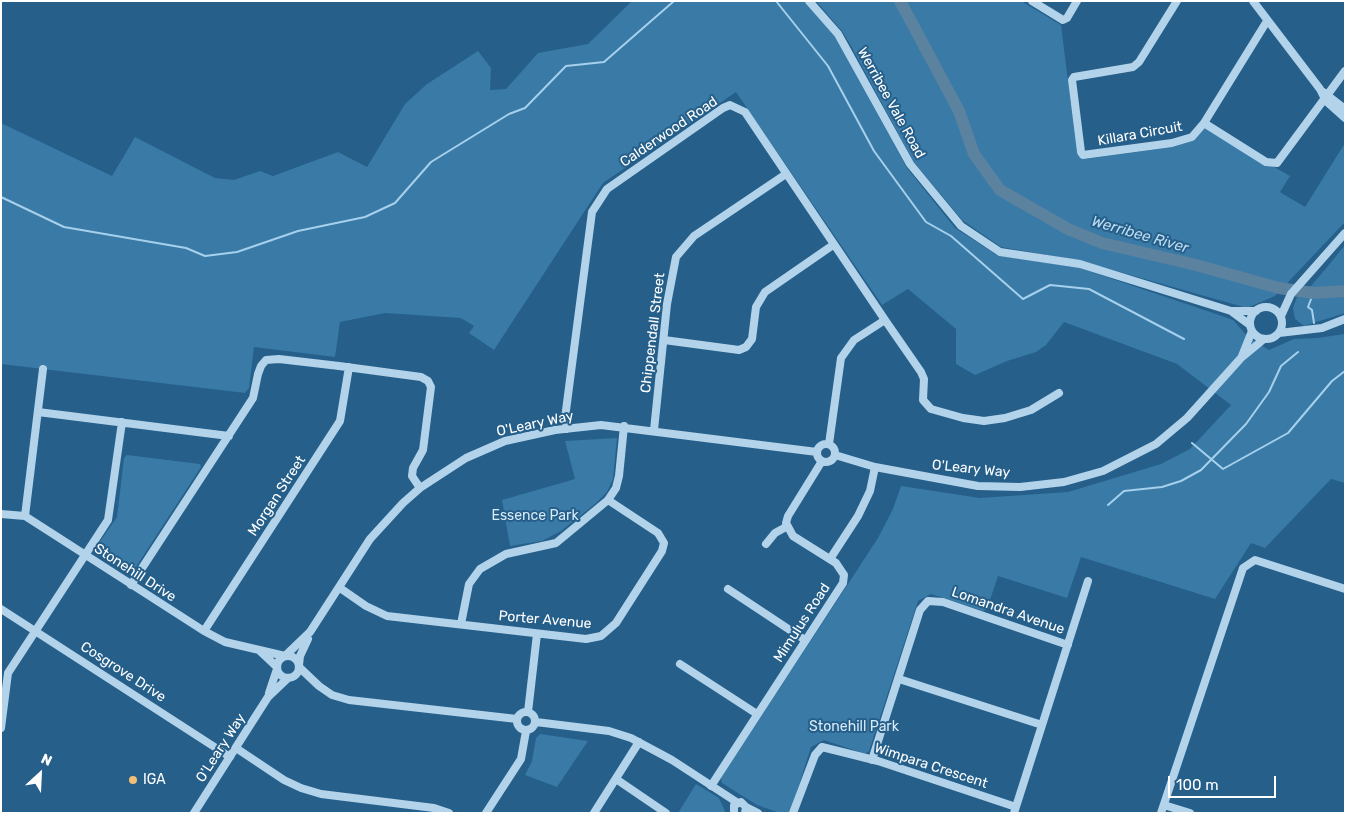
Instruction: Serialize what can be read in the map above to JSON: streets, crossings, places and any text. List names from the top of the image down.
{
  "streets": {
    "street": [
      "Werribee Vale Road",
      "Calderwood Road",
      "Killara Circuit",
      "Chippendall Street",
      "O'Leary Way",
      "Morgan Street",
      "Stonehill Drive",
      "Lomandra Avenue",
      "Porter Avenue",
      "Mimulus Road",
      "Cosgrove Drive",
      "Wimpara Crescent"
    ]
  },
  "crossings": [
    ["Werribee Vale Road", "O'Leary Way"],
    ["Calderwood Road", "Chippendall Street"],
    ["Calderwood Road", "O'Leary Way"],
    ["Chippendall Street", "O'Leary Way"],
    ["O'Leary Way", "Porter Avenue"],
    ["O'Leary Way", "Cosgrove Drive"],
    ["Morgan Street", "Stonehill Drive"],
    ["Lomandra Avenue", "Wimpara Crescent"]
  ],
  "water": ["Werribee River"],
  "parks": ["Essence Park", "Stonehill Park"],
  "places": ["IGA"],
  "scale_bar": "100 m",
  "north": "top right"
}
